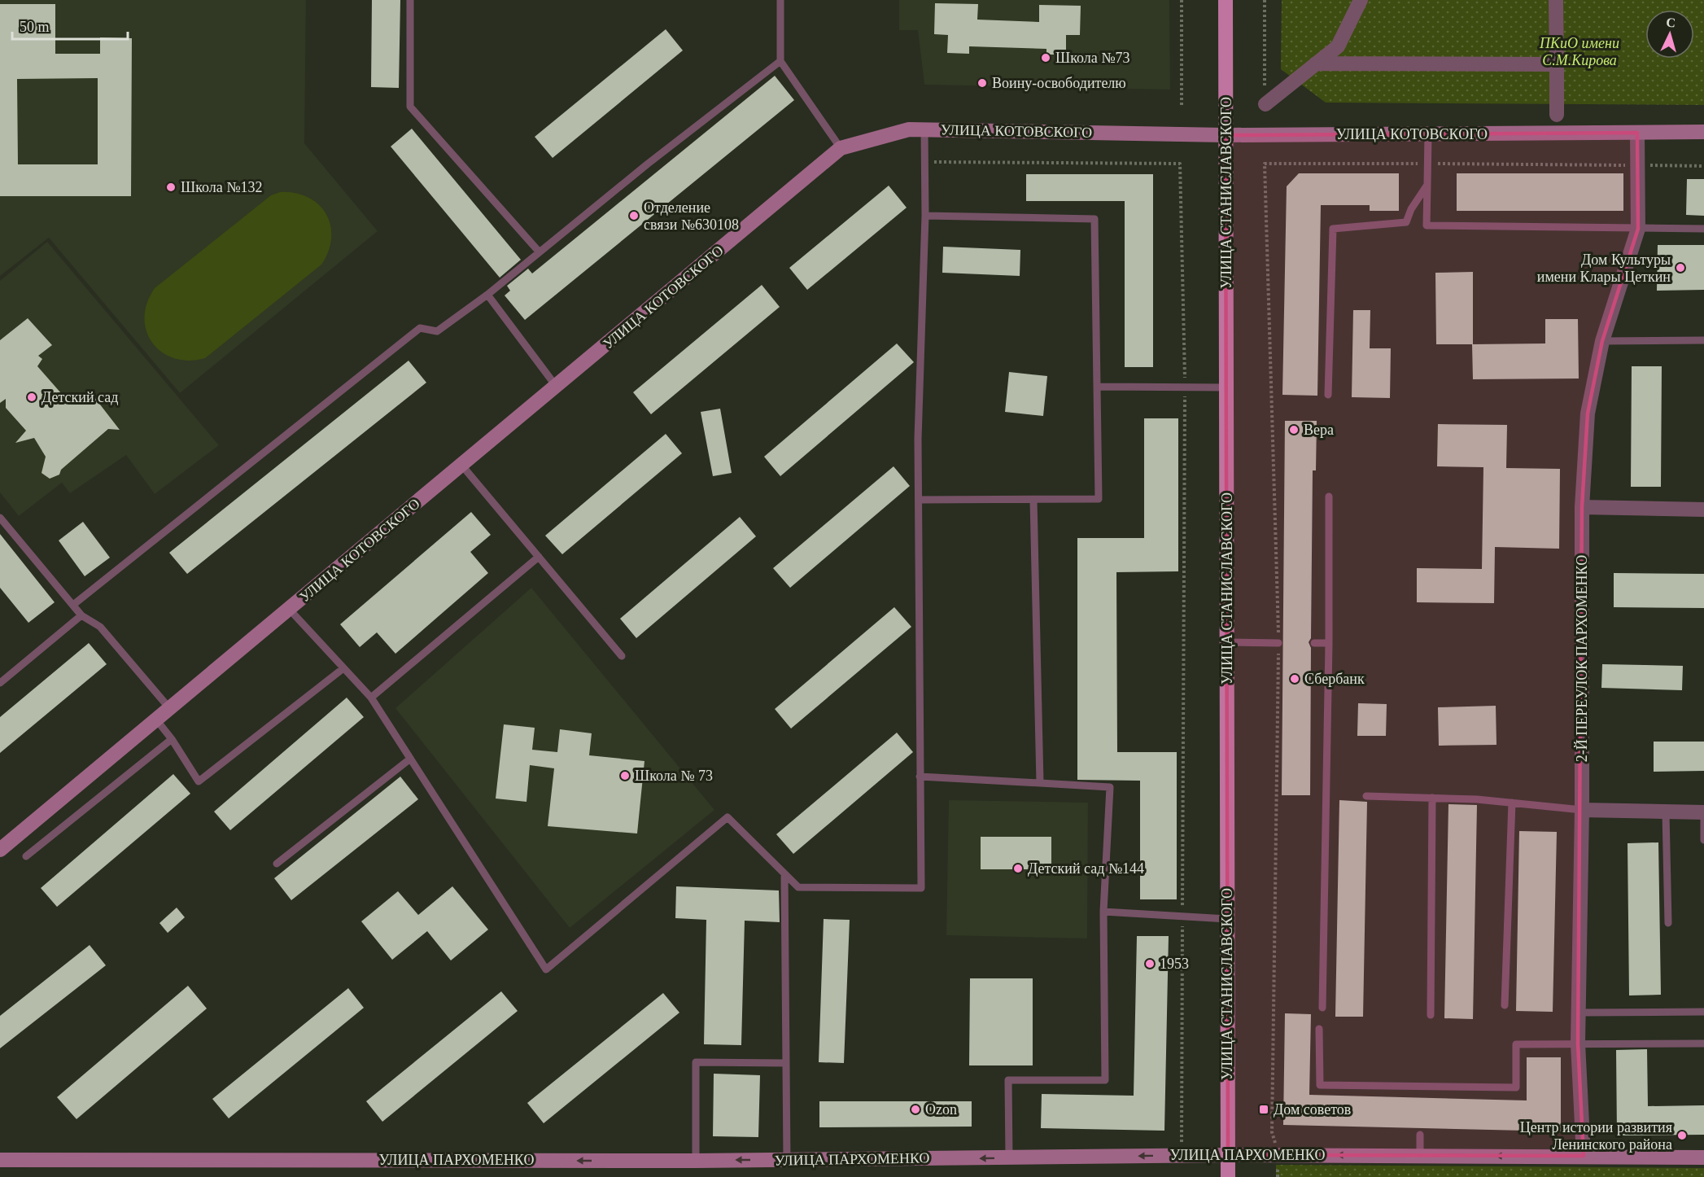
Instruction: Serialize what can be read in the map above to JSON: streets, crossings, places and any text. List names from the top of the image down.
{
  "streets": {
    "main road": ["УЛИЦА СТАНИСЛАВСКОГО"],
    "street": ["УЛИЦА КОТОВСКОГО", "2-Й ПЕРЕУЛОК ПАРХОМЕНКО", "УЛИЦА ПАРХОМЕНКО"]
  },
  "crossings": [
    ["УЛИЦА КОТОВСКОГО", "УЛИЦА СТАНИСЛАВСКОГО"],
    ["УЛИЦА КОТОВСКОГО", "2-Й ПЕРЕУЛОК ПАРХОМЕНКО"],
    ["УЛИЦА СТАНИСЛАВСКОГО", "УЛИЦА ПАРХОМЕНКО"],
    ["2-Й ПЕРЕУЛОК ПАРХОМЕНКО", "УЛИЦА ПАРХОМЕНКО"]
  ],
  "one_way": ["УЛИЦА ПАРХОМЕНКО"],
  "parks": ["ПКиО имени С.М.Кирова"],
  "places": {
    "other": [
      "Школа №73",
      "Воину-освободителю",
      "Школа №132",
      "Отделение связи №630108",
      "Дом Культуры имени Клары Цеткин",
      "Детский сад",
      "Вера",
      "Сбербанк",
      "Школа № 73",
      "Детский сад №144",
      "1953",
      "Ozon",
      "Центр истории развития Ленинского района"
    ],
    "transit": ["Дом советов"]
  },
  "scale_bar": "50 m",
  "north": "top"
}
